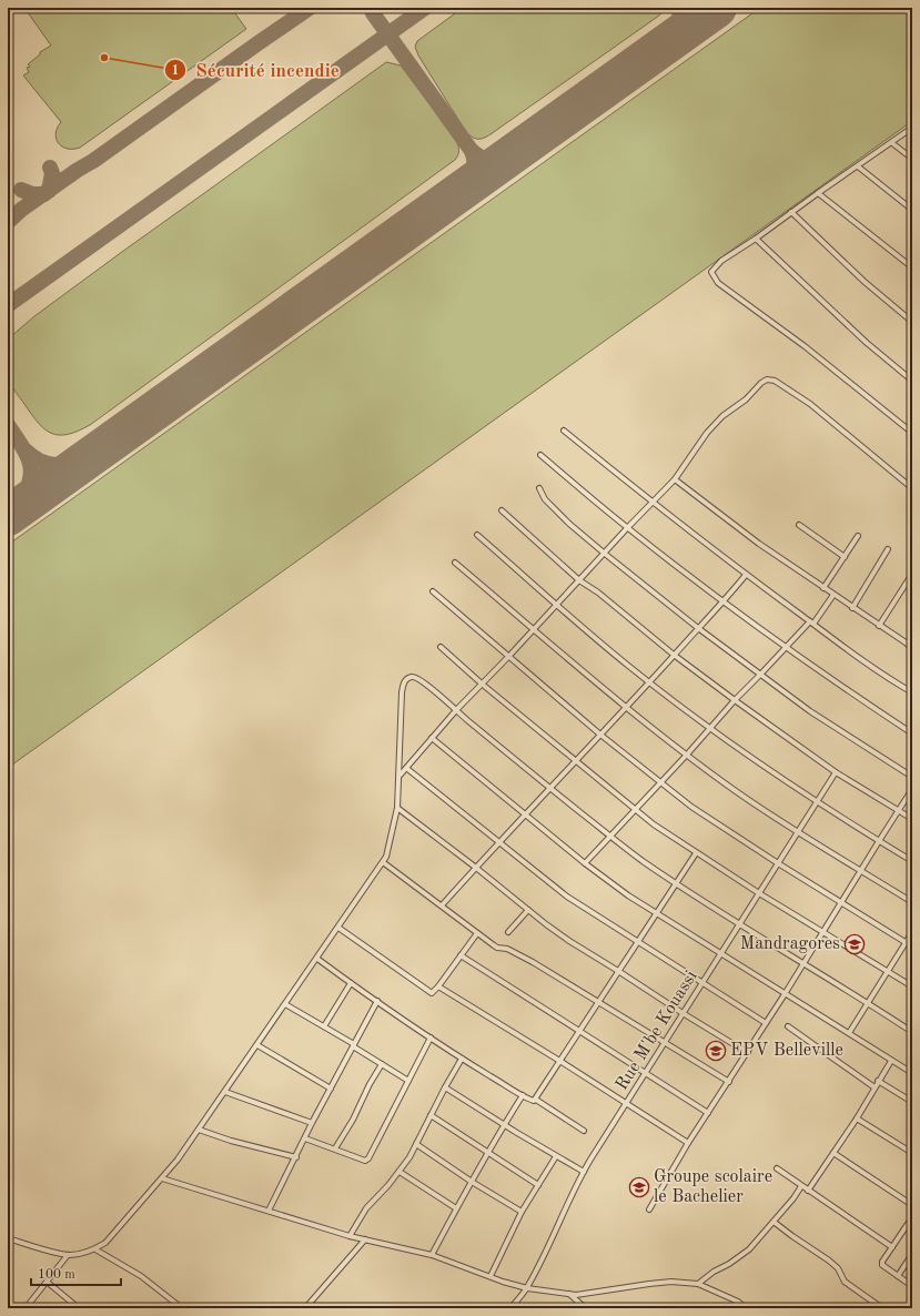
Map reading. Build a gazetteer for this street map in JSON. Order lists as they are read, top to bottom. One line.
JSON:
{"streets":{"street":["Rue M'be Kouassi"]},"places":{"other":["Sécurité incendie"],"school or university":["Mandragores","EPV Belleville","Groupe scolaire le Bachelier"]},"scale_bar":"100 m"}
